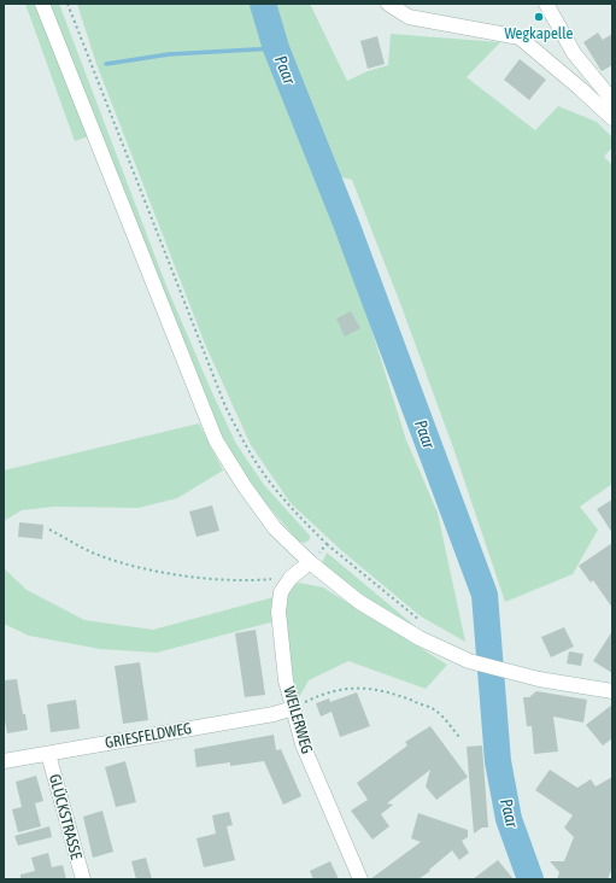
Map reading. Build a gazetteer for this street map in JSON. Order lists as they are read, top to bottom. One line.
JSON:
{"streets":{"street":["WEILERWEG","GRIESFELDWEG","GLÜCKSTRASSE"]},"crossings":[["WEILERWEG","GRIESFELDWEG"],["GRIESFELDWEG","GLÜCKSTRASSE"]],"water":["Paar"],"places":["Wegkapelle"]}
